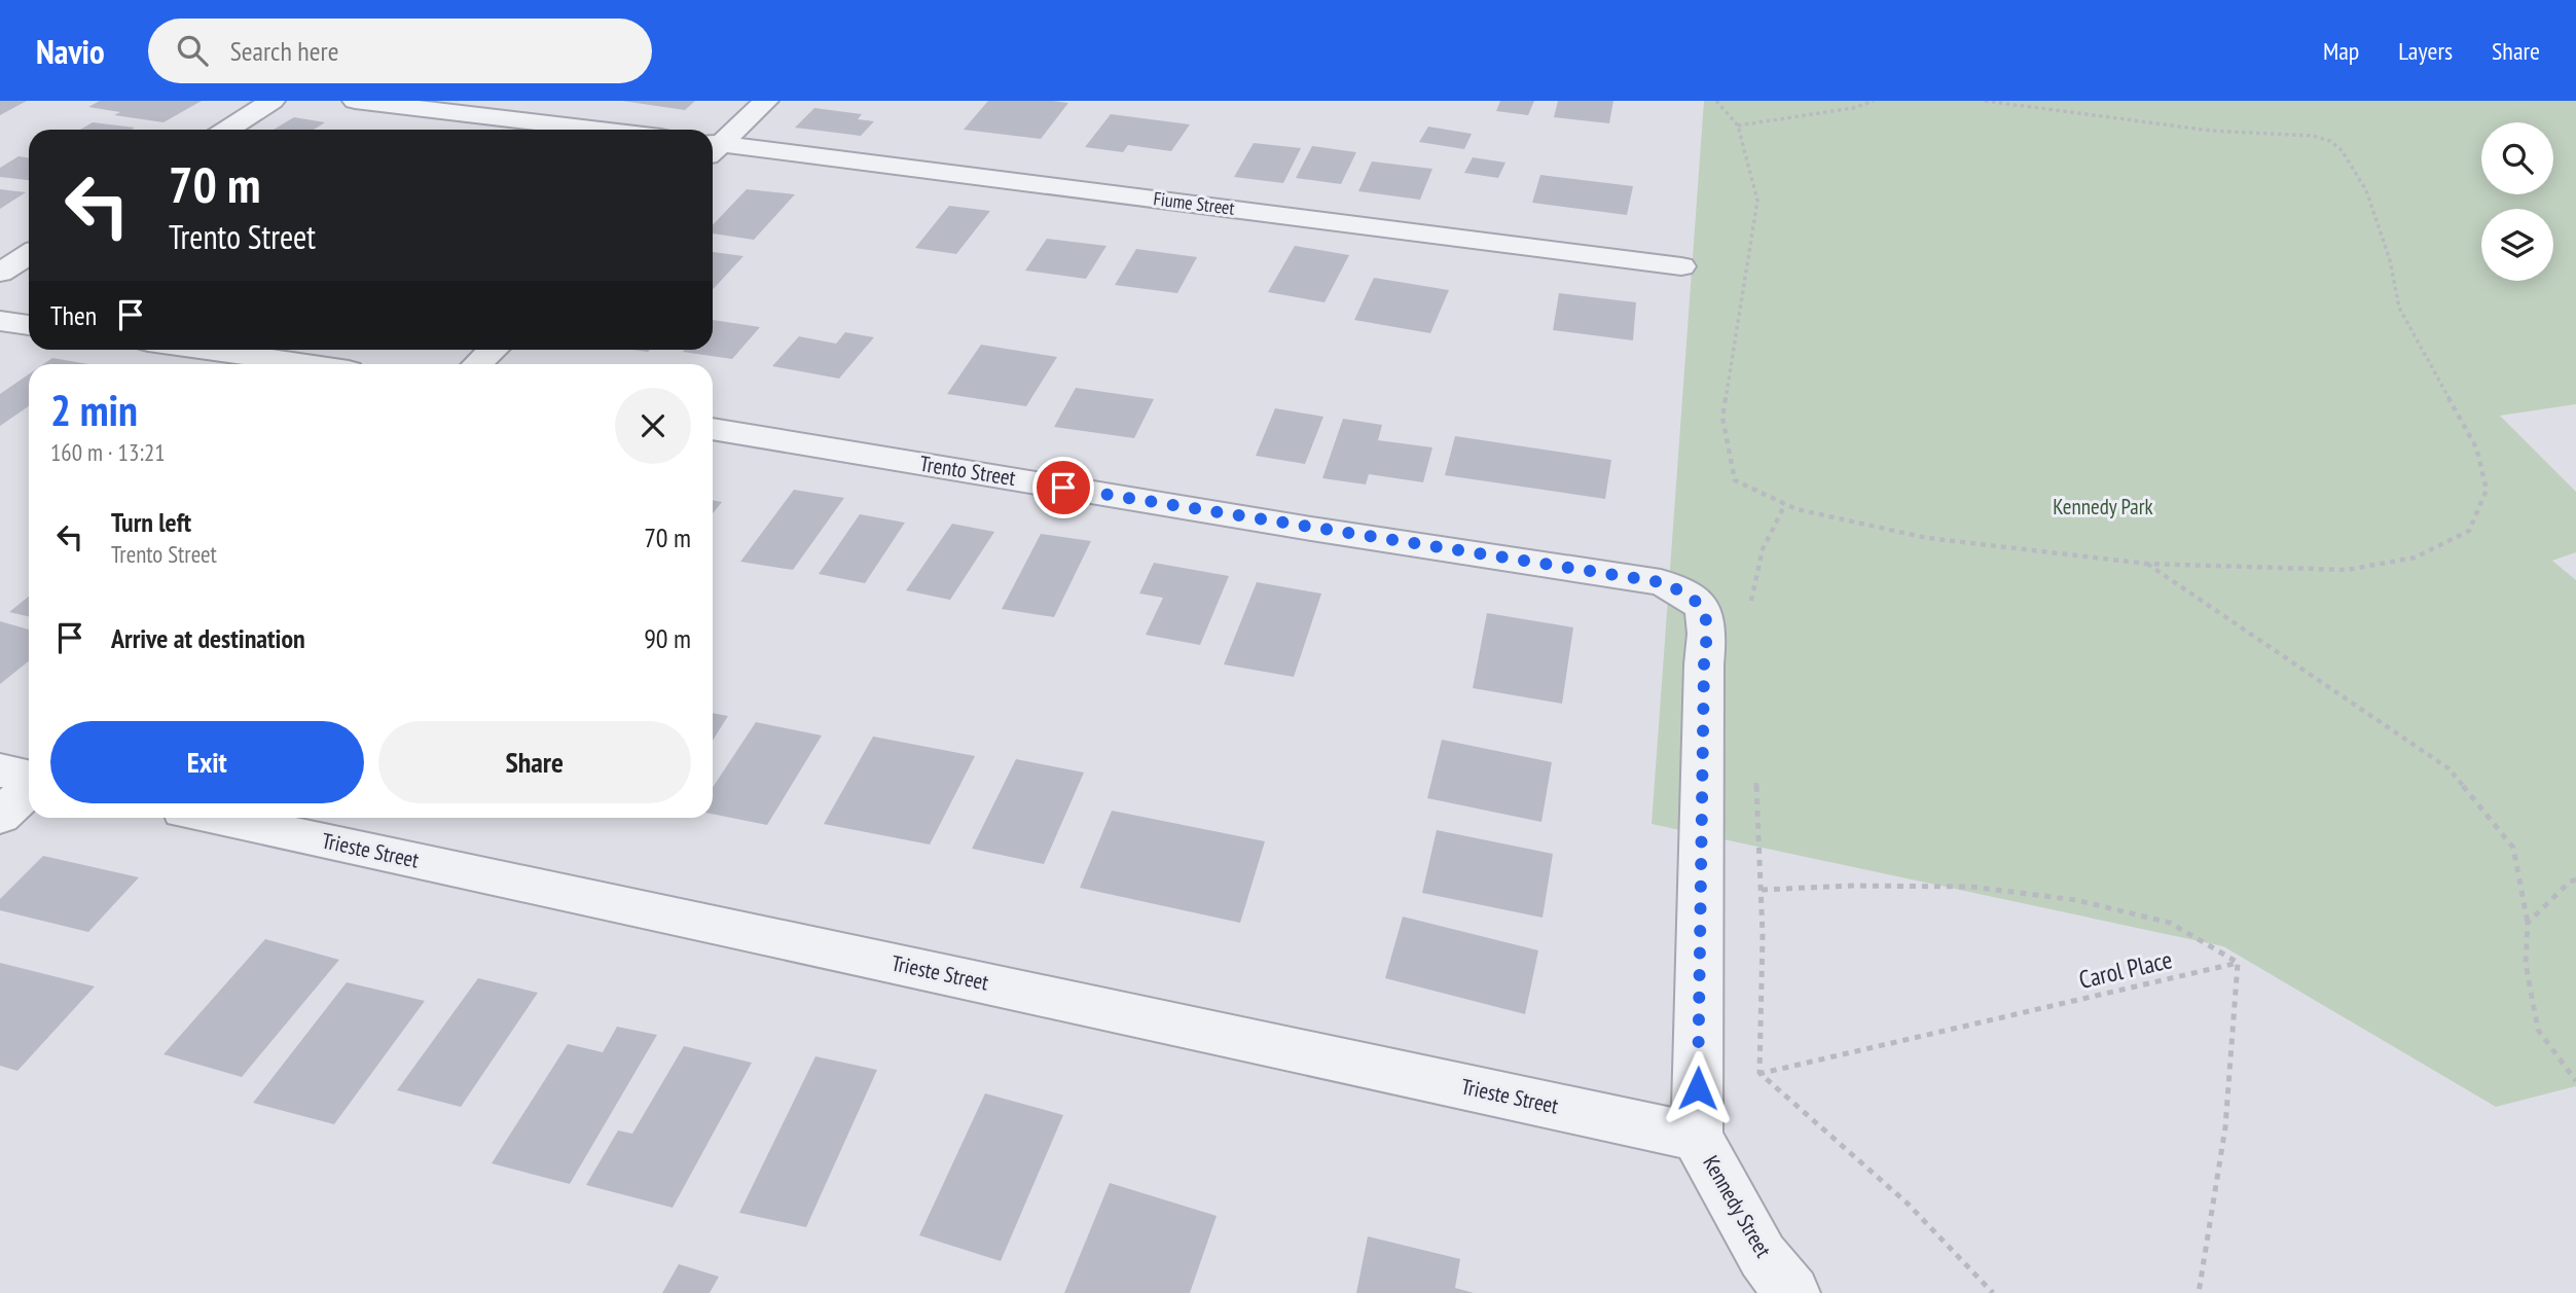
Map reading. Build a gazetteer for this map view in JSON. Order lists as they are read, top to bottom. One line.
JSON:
{"streets":{"street":["Fiume Street","Trento Street","Trieste Street","Kennedy Street"],"path":["Carol Place"]},"crossings":[["Trento Street","Kennedy Street"],["Trieste Street","Kennedy Street"],["Carol Place","Kennedy Street"]],"parks":["Kennedy Park"],"page":{"header":"Navio","search":"Search here","nav":["Map","Layers","Share"],"turn":["70 m","Trento Street"],"then":"Then","heading":["2 min","160 m · 13:21"],"list":[{"name":"Turn left","note":"Trento Street","value":"70 m"},{"name":"Arrive at destination","value":"90 m"}],"buttons":["Exit","Share"]}}
